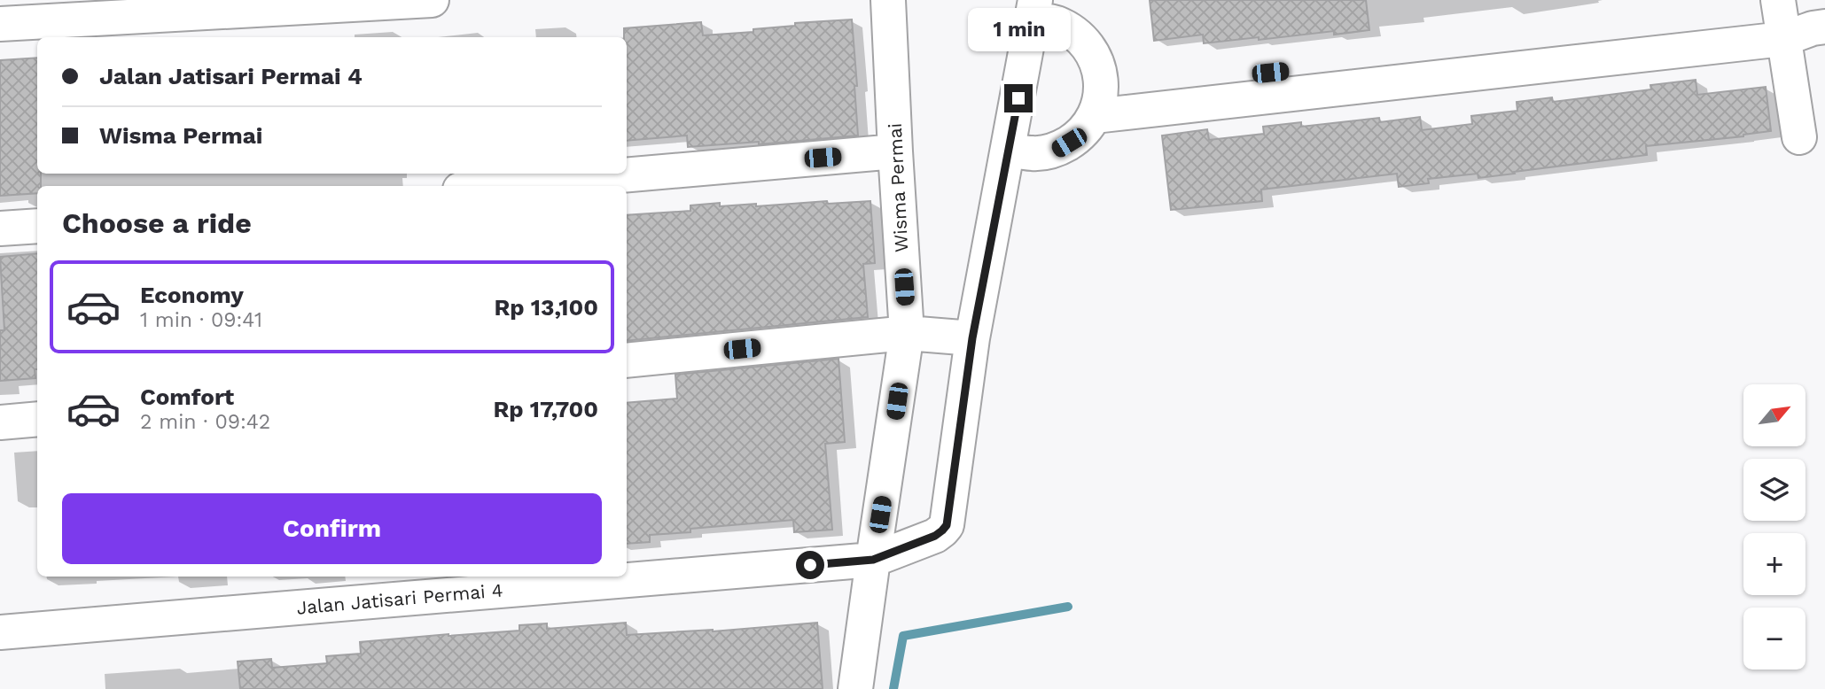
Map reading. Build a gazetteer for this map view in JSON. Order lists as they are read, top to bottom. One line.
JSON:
{"streets":{"street":["Wisma Permai","Jalan Jatisari Permai 4"]},"crossings":[["Wisma Permai","Jalan Jatisari Permai 4"]],"north":"top right","page":{"bubble":"1 min","banner":["Jalan Jatisari Permai 4","Wisma Permai"],"heading":"Choose a ride","list":[{"name":"Economy","note":"1 min · 09:41","value":"Rp 13,100"},{"name":"Comfort","note":"2 min · 09:42","value":"Rp 17,700"}],"map_buttons":["+","−"],"buttons":"Confirm"}}
